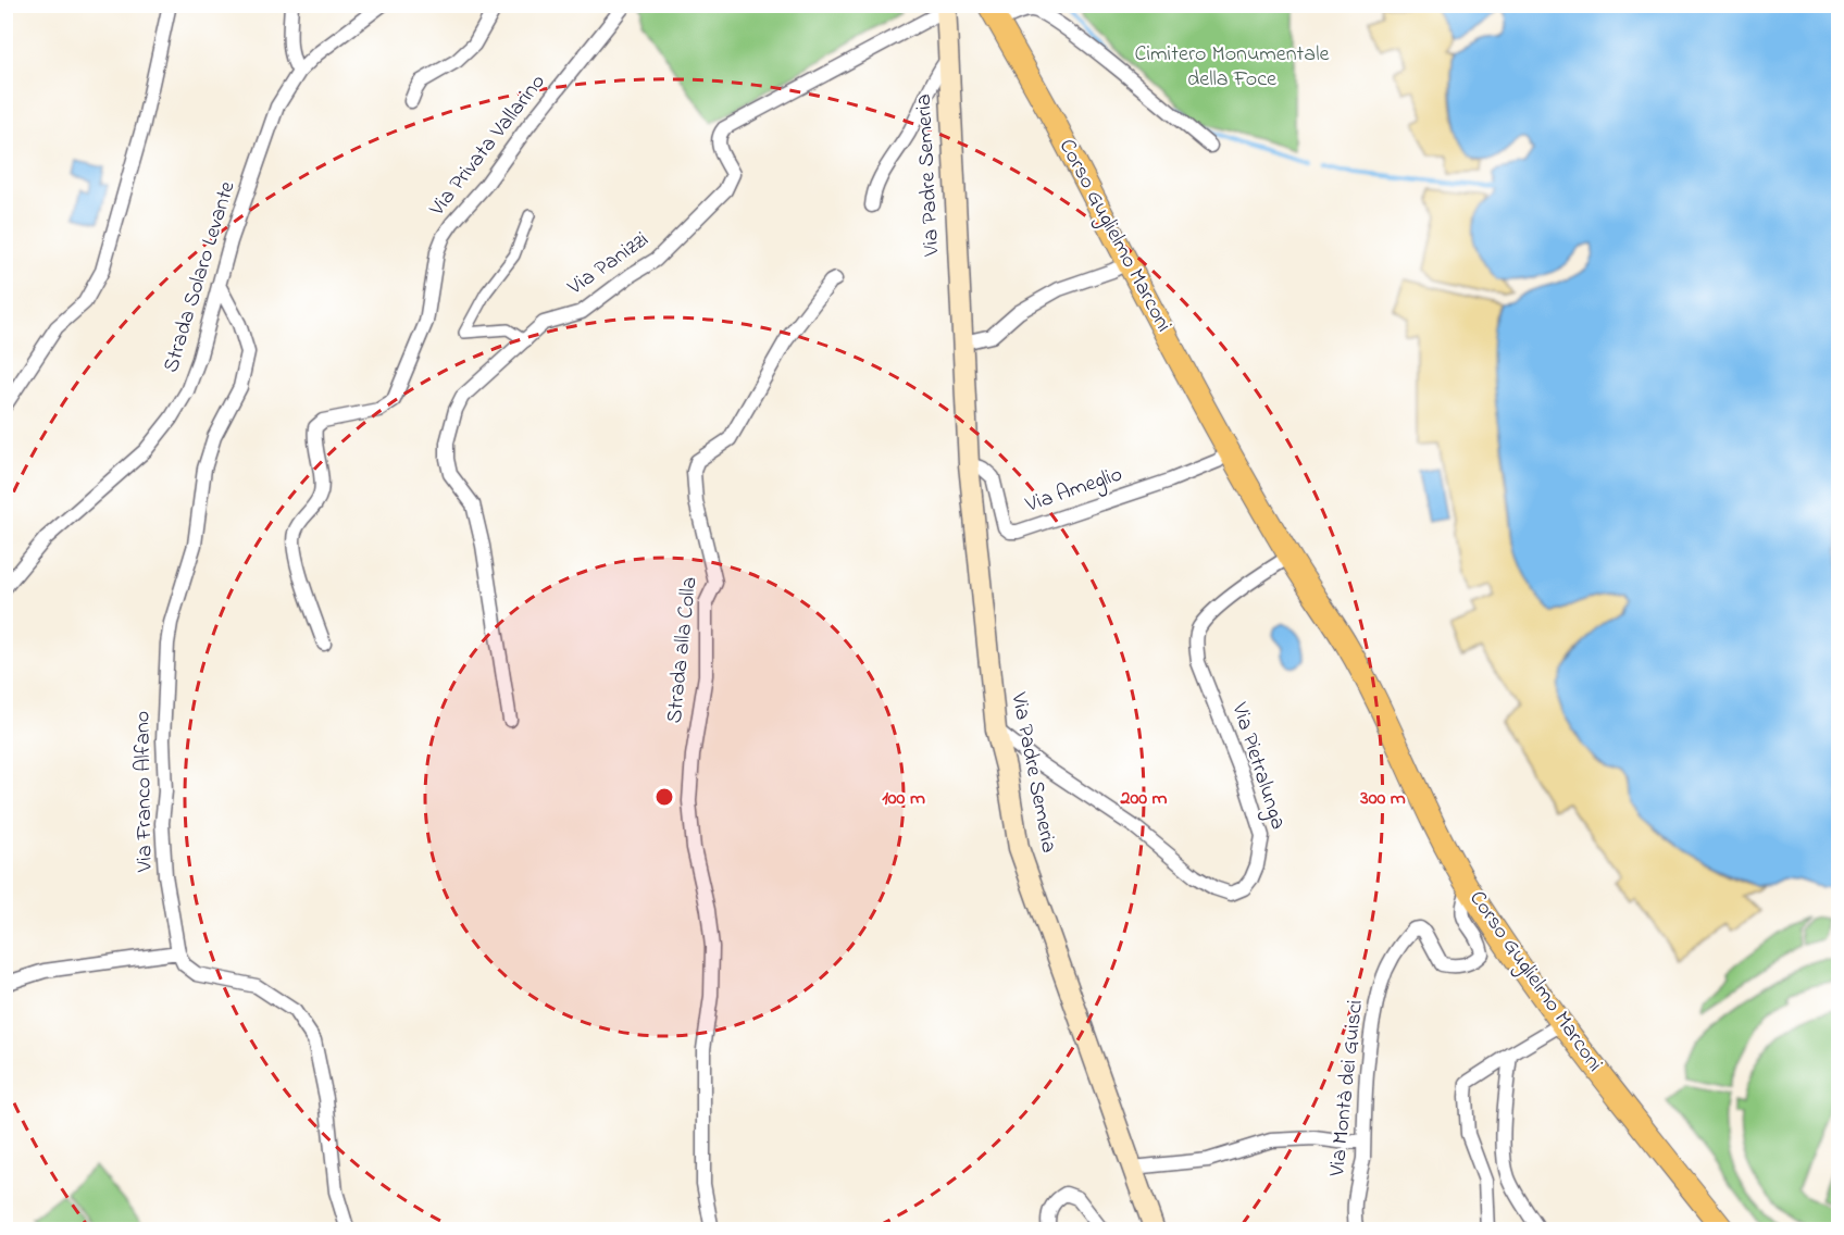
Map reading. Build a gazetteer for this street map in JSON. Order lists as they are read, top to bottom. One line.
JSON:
{"streets":{"main road":["Via Padre Semeria","Corso Guglielmo Marconi"],"street":["Via Privata Vallarino","Via Panizzi","Strada Solaro Levante","Via Ameglio","Strada alla Colla","Via Pietralunga","Via Franco Alfano","Via Montà dei Guisci"]},"crossings":[["Via Padre Semeria","Via Panizzi"],["Via Padre Semeria","Via Ameglio"],["Via Padre Semeria","Via Pietralunga"],["Corso Guglielmo Marconi","Via Ameglio"],["Corso Guglielmo Marconi","Via Pietralunga"],["Corso Guglielmo Marconi","Via Montà dei Guisci"],["Strada Solaro Levante","Via Franco Alfano"]],"parks":["Cimitero Monumentale della Foce"],"rings":["100 m","200 m","300 m"]}
